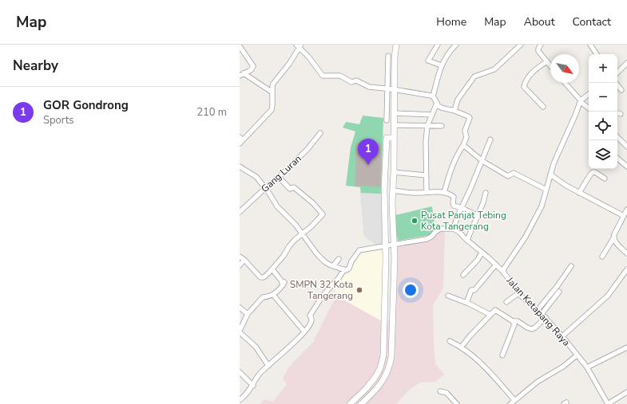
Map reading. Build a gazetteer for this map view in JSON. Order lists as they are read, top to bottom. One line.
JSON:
{"streets":{"street":["Gang Luran","Jalan Ketapang Raya"]},"places":["Pusat Panjat Tebing Kota Tangerang","SMPN 32 Kota Tangerang"],"north":"bottom right","page":{"header":"Map","nav":["Home","Map","About","Contact"],"heading":"Nearby","map_buttons":["+","−"],"list":[{"mark":"1","name":"GOR Gondrong","note":"Sports","value":"210 m"}],"pins":"1"}}
